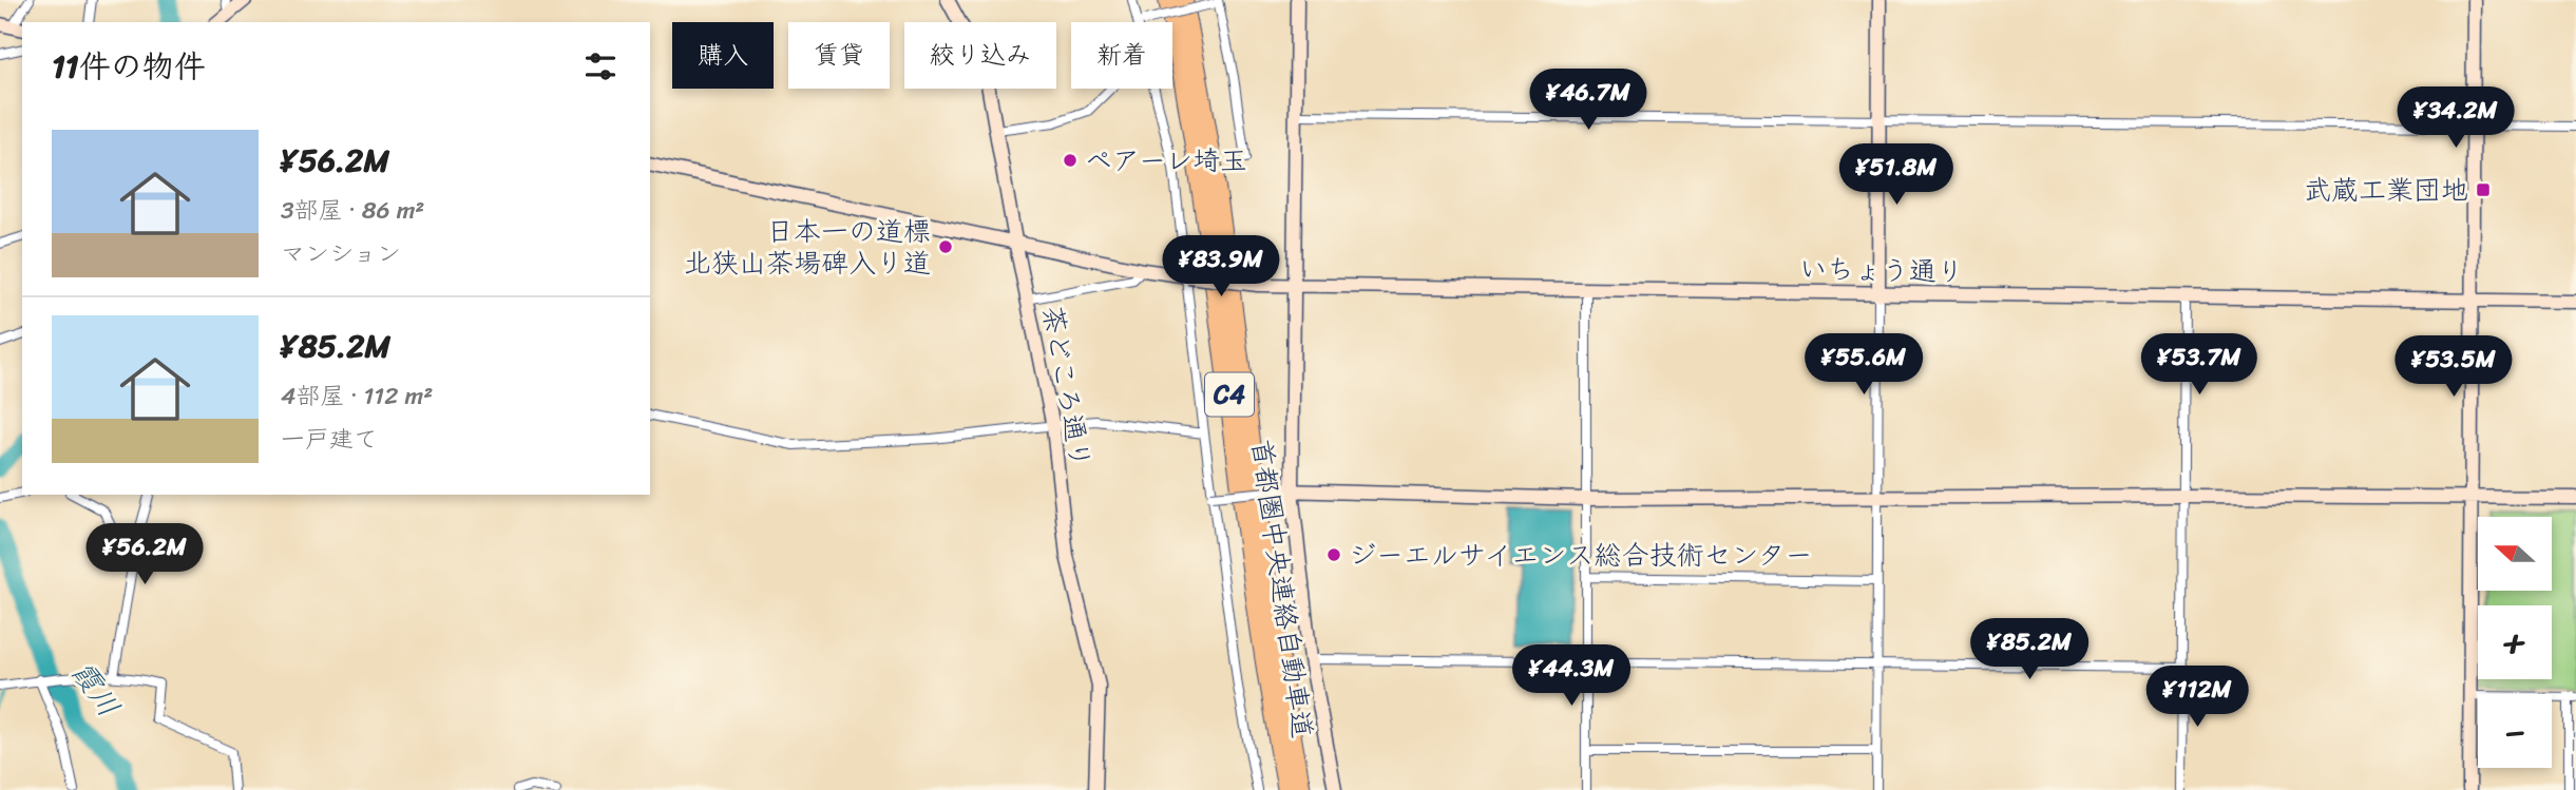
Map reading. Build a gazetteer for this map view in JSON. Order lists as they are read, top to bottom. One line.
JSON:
{"streets":{"highway":["C4","首都圏中央連絡自動車道"],"street":["いちょう通り","茶どころ通り"]},"crossings":[["いちょう通り","茶どころ通り"]],"water":["霞川"],"places":{"other":["ペアーレ埼玉","日本一の道標 北狭山茶場碑入り道","ジーエルサイエンス総合技術センター"],"transit":["武蔵工業団地"]},"north":"left","page":{"chip":["購入","賃貸","絞り込み","新着"],"heading":"11件の物件","price":["¥46.7M","¥34.2M","¥51.8M","¥83.9M","¥55.6M","¥53.7M","¥53.5M","¥56.2M","¥85.2M","¥44.3M","¥112M"],"list":[{"name":"¥56.2M","note":"3部屋 · 86 m² · マンション"},{"name":"¥85.2M","note":"4部屋 · 112 m² · 一戸建て"}],"map_buttons":["+","−"]}}
